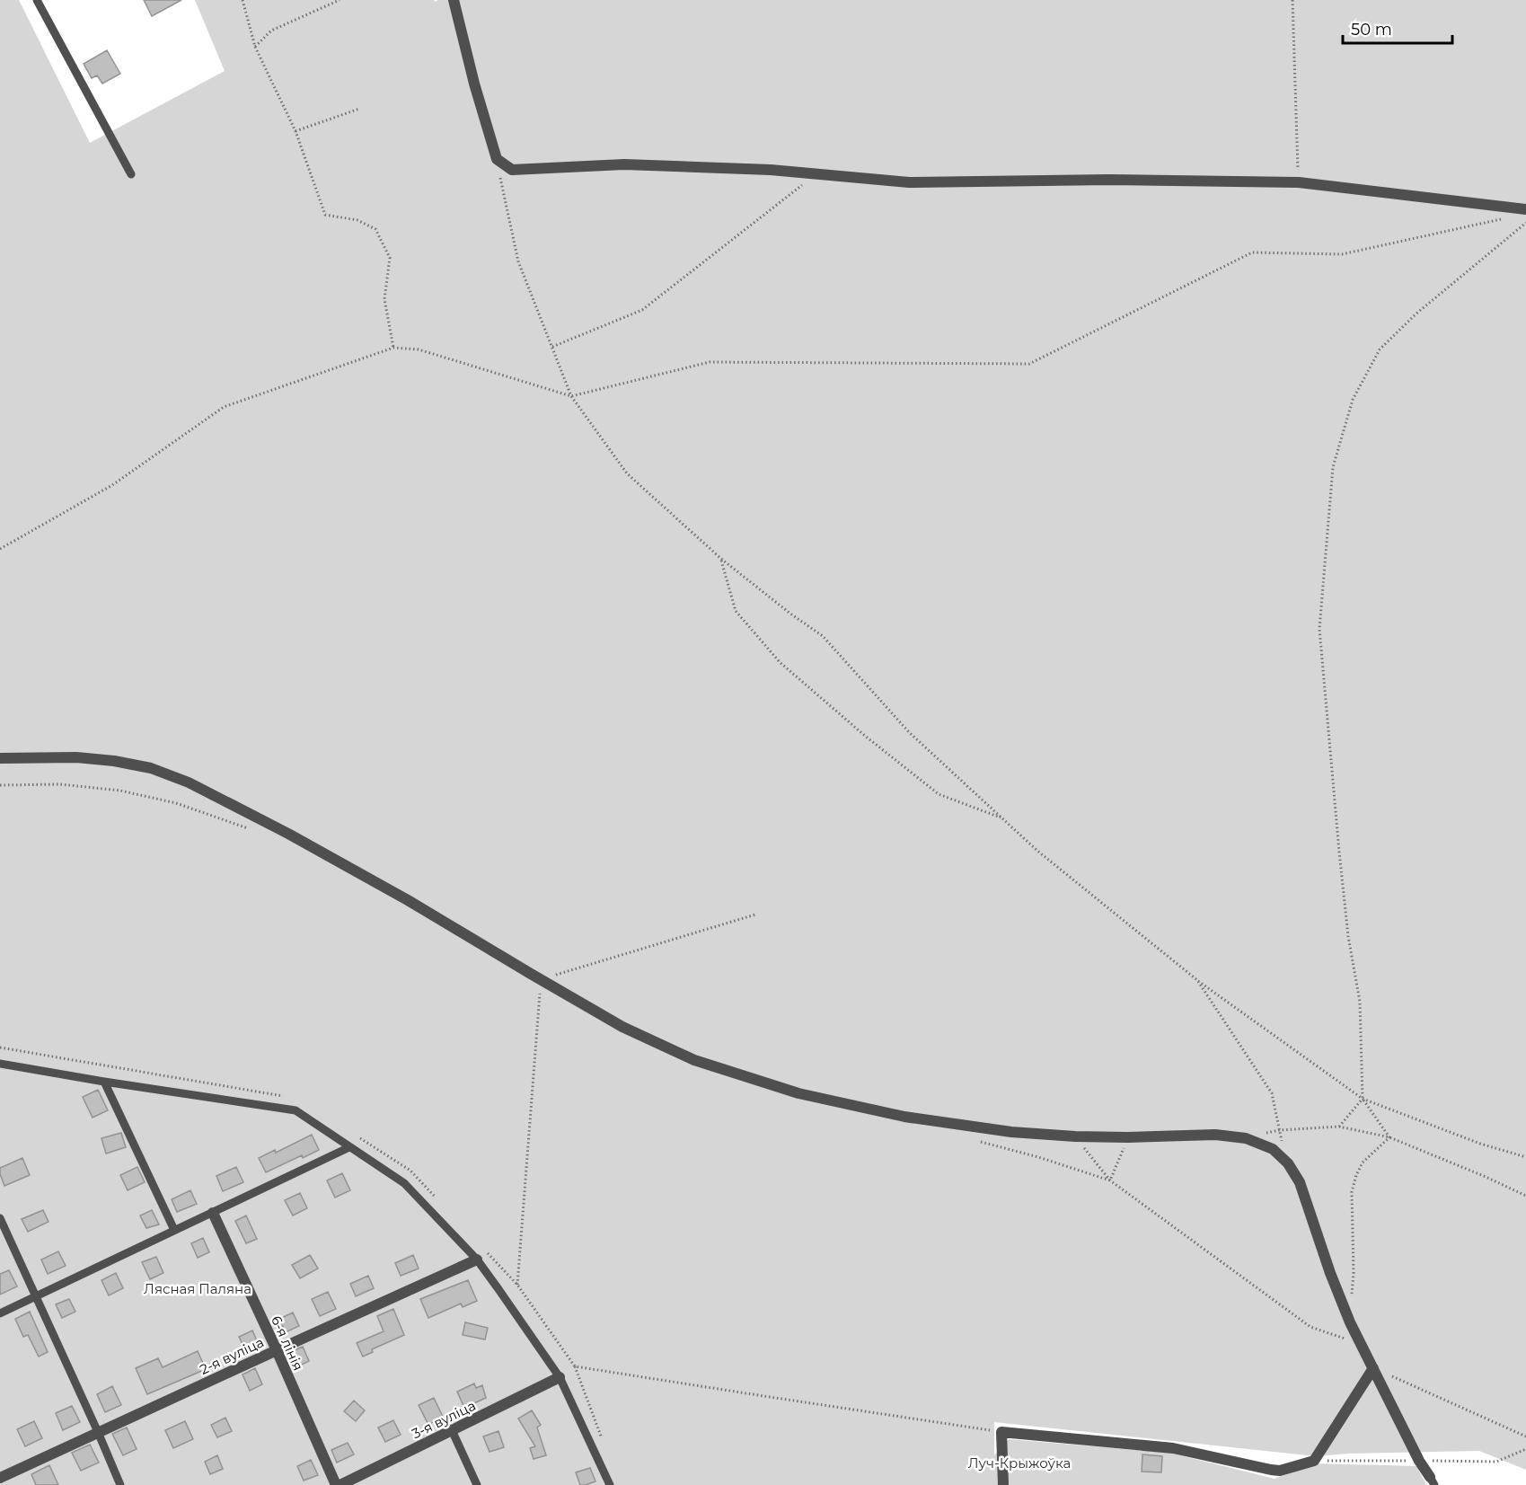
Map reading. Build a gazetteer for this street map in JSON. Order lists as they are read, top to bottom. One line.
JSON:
{"streets":{"street":["6-я лінія","2-я вуліца","3-я вуліца"]},"crossings":[["6-я лінія","2-я вуліца"],["6-я лінія","3-я вуліца"]],"parks":["Лясная Паляна","Луч-Крыжоўка"],"scale_bar":"50 m"}
